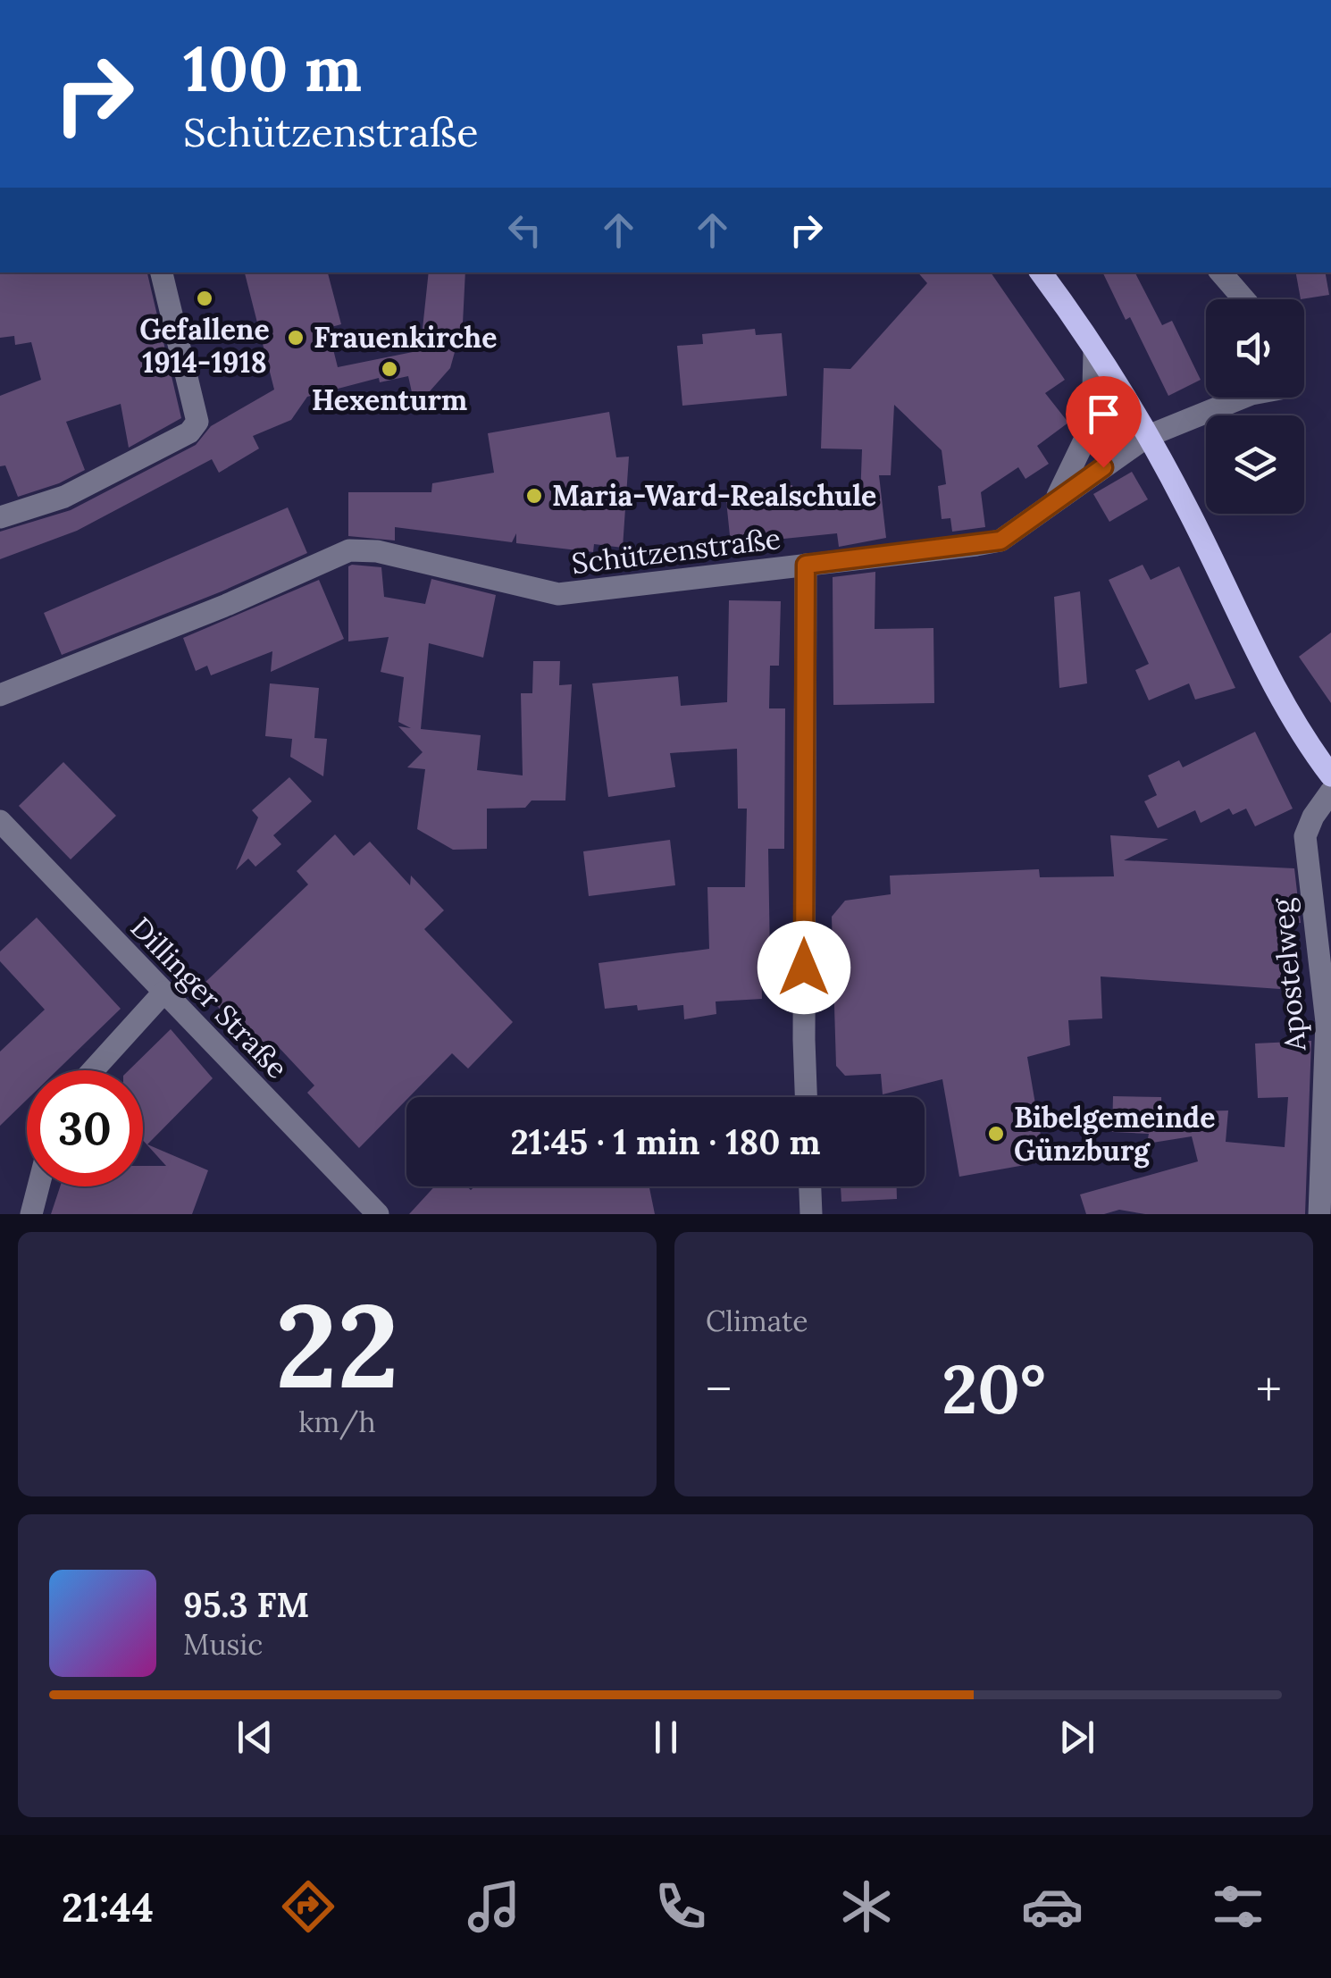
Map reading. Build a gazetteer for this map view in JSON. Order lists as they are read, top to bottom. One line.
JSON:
{"streets":{"street":["Schützenstraße","Apostelweg","Dillinger Straße"]},"places":["Gefallene 1914-1918","Frauenkirche","Hexenturm","Maria-Ward-Realschule","Bibelgemeinde Günzburg"],"page":{"turn":["100 m","Schützenstraße"],"limit":"30","trip":"21:45 · 1 min · 180 m","tile":[["22","km/h"],"Climate"],"heat":["−","20°","+"],"song":["95.3 FM","Music"],"tabs":"21:44"}}
